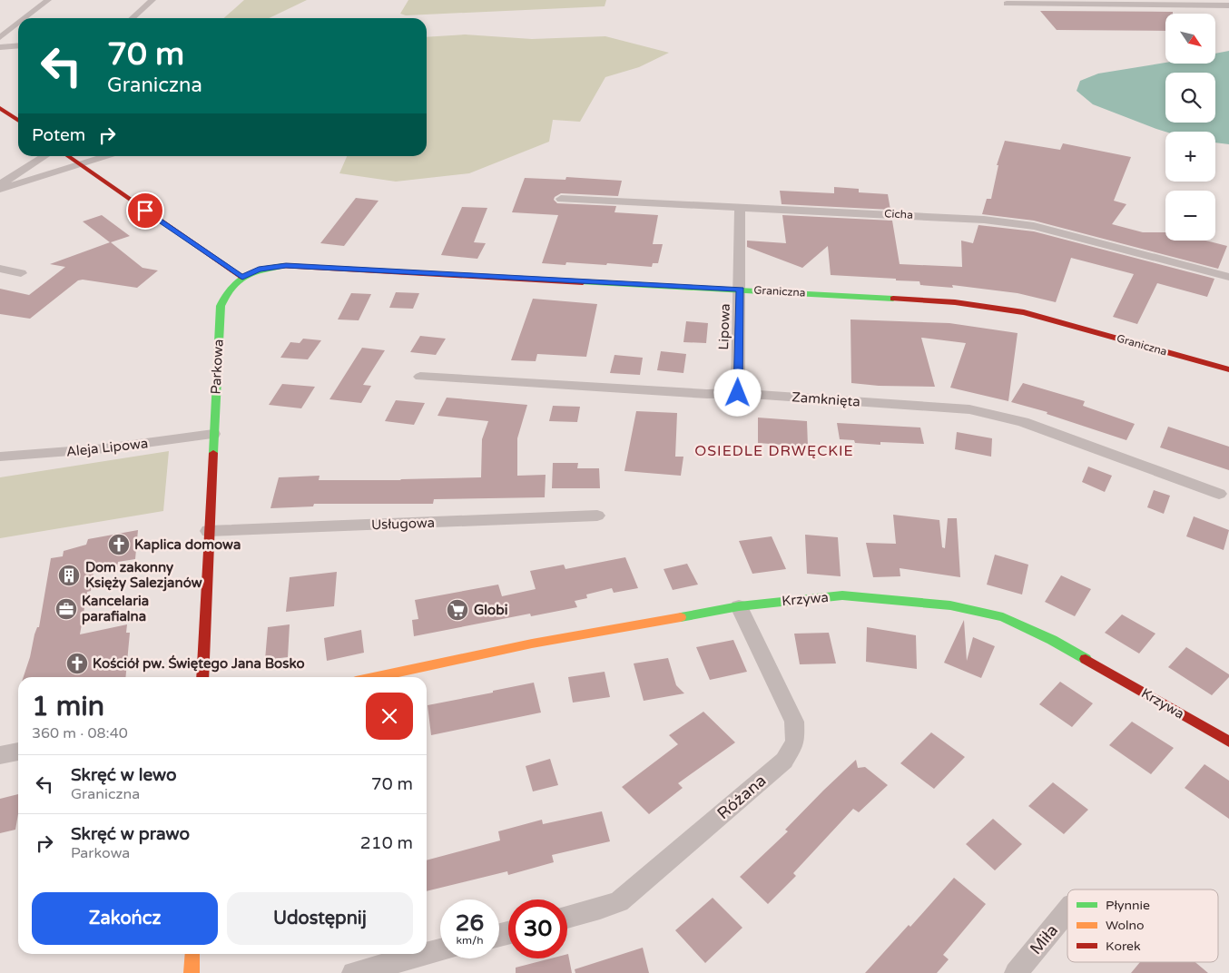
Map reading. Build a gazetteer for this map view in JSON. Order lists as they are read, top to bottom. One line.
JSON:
{"streets":{"street":["Cicha","Graniczna","Lipowa","Parkowa","Zamknięta","Aleja Lipowa","Usługowa","Krzywa","Różana","Miła"]},"crossings":[["Cicha","Lipowa"],["Graniczna","Lipowa"],["Graniczna","Parkowa"],["Lipowa","Zamknięta"],["Parkowa","Aleja Lipowa"],["Parkowa","Usługowa"],["Krzywa","Różana"]],"districts":["OSIEDLE DRWĘCKIE"],"places":{"church":["Kaplica domowa","Kościół pw. Świętego Jana Bosko"],"building":["Dom zakonny Księży Salezjanów"],"office":["Kancelaria parafialna"],"supermarket":["Globi"]},"legend":["Płynnie","Wolno","Korek"],"north":"bottom right","page":{"map_buttons":["+","−"],"turn":["70 m","Graniczna"],"then":"Potem","heading":["1 min","360 m · 08:40"],"list":[{"name":"Skręć w lewo","note":"Graniczna","value":"70 m"},{"name":"Skręć w prawo","note":"Parkowa","value":"210 m"}],"buttons":["Zakończ","Udostępnij"],"speed":"26 km/h","limit":"30"}}
